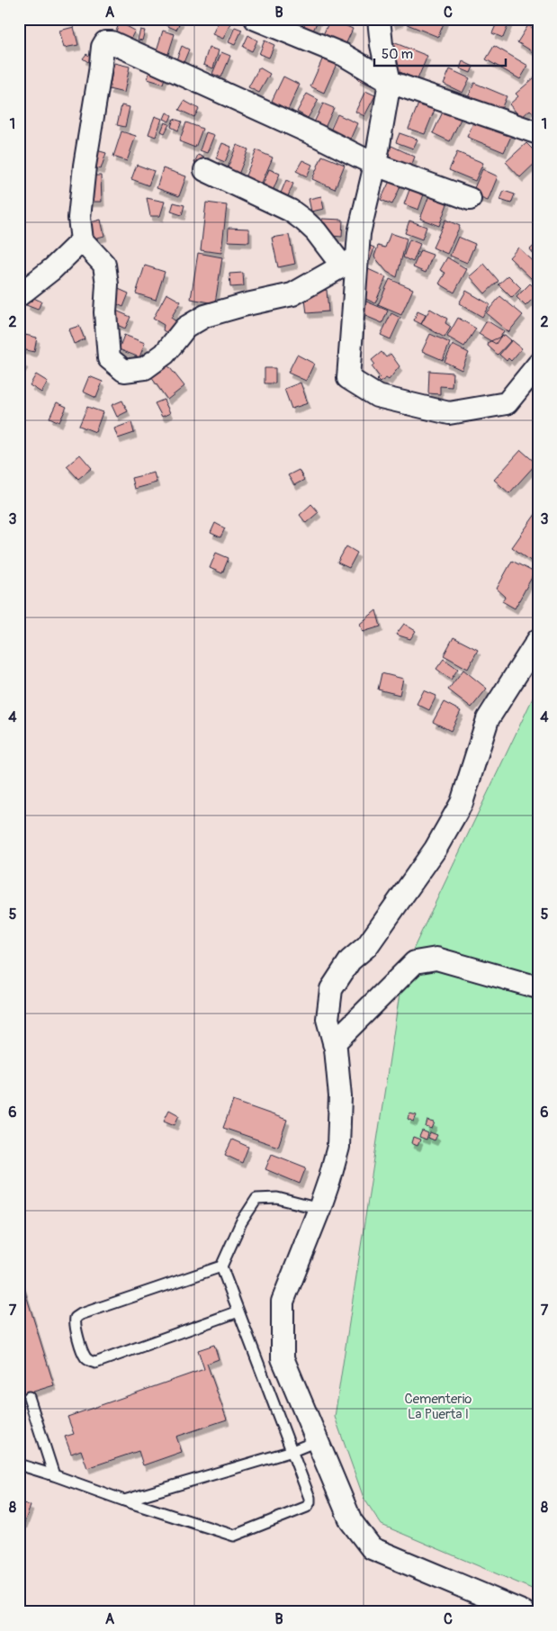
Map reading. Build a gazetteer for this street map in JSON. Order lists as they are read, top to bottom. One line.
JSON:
{"parks":["Cementerio La Puerta I"],"scale_bar":"50 m","grid":{"columns":["A","B","C"],"rows":["1","2","3","4","5","6","7","8"]}}
